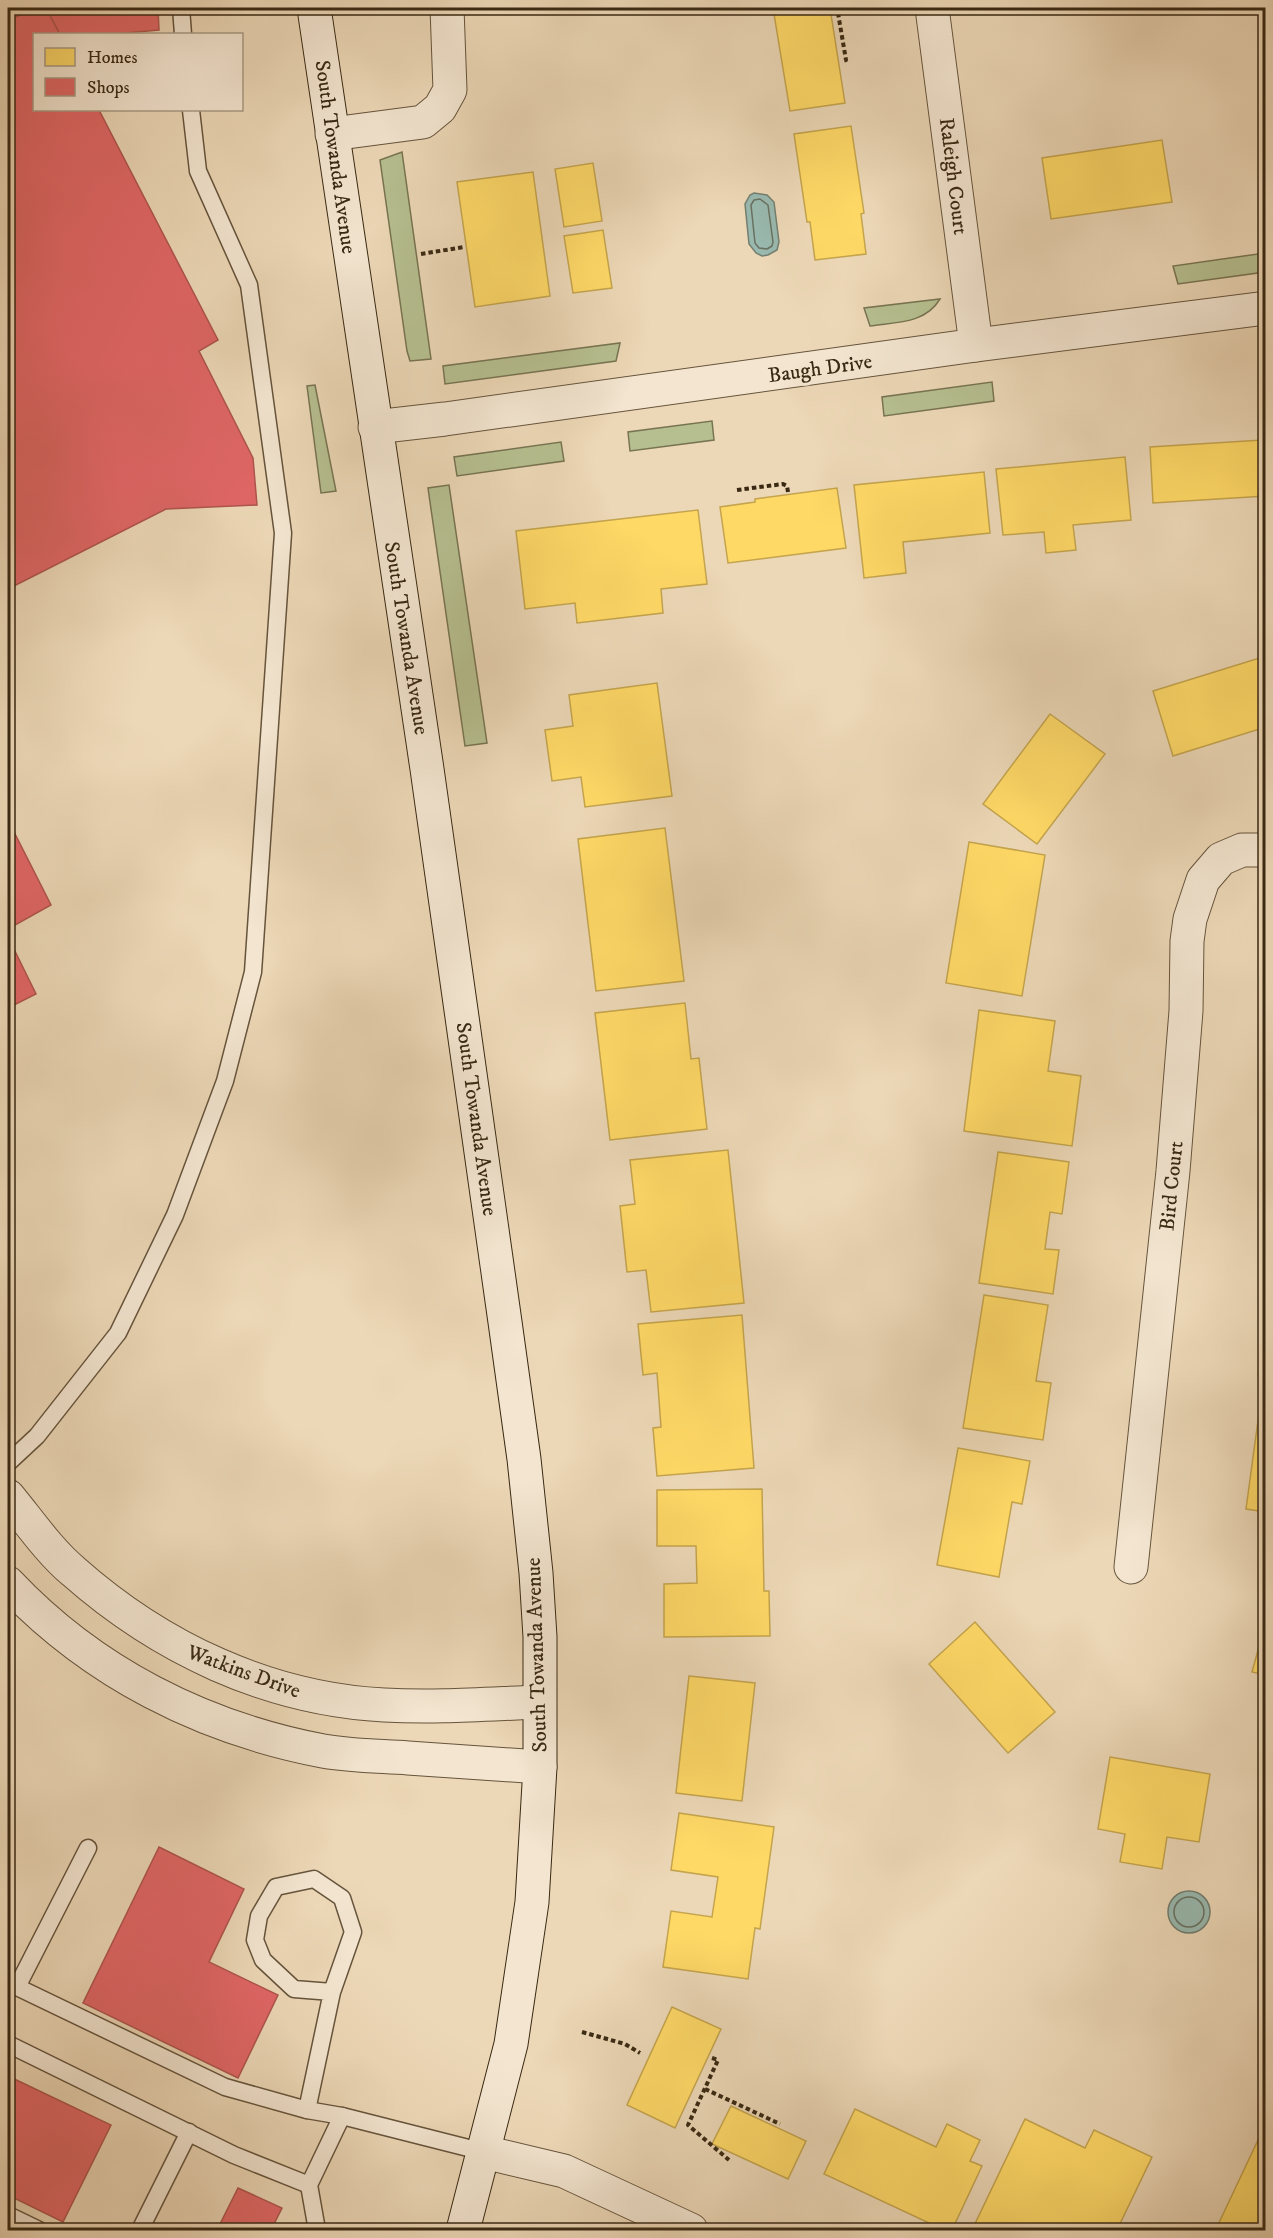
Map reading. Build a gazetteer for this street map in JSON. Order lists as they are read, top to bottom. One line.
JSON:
{"streets":{"street":["South Towanda Avenue","Raleigh Court","Baugh Drive","Bird Court","Watkins Drive"]},"crossings":[["South Towanda Avenue","Baugh Drive"],["South Towanda Avenue","Watkins Drive"],["Raleigh Court","Baugh Drive"]],"legend":["Homes","Shops"]}
